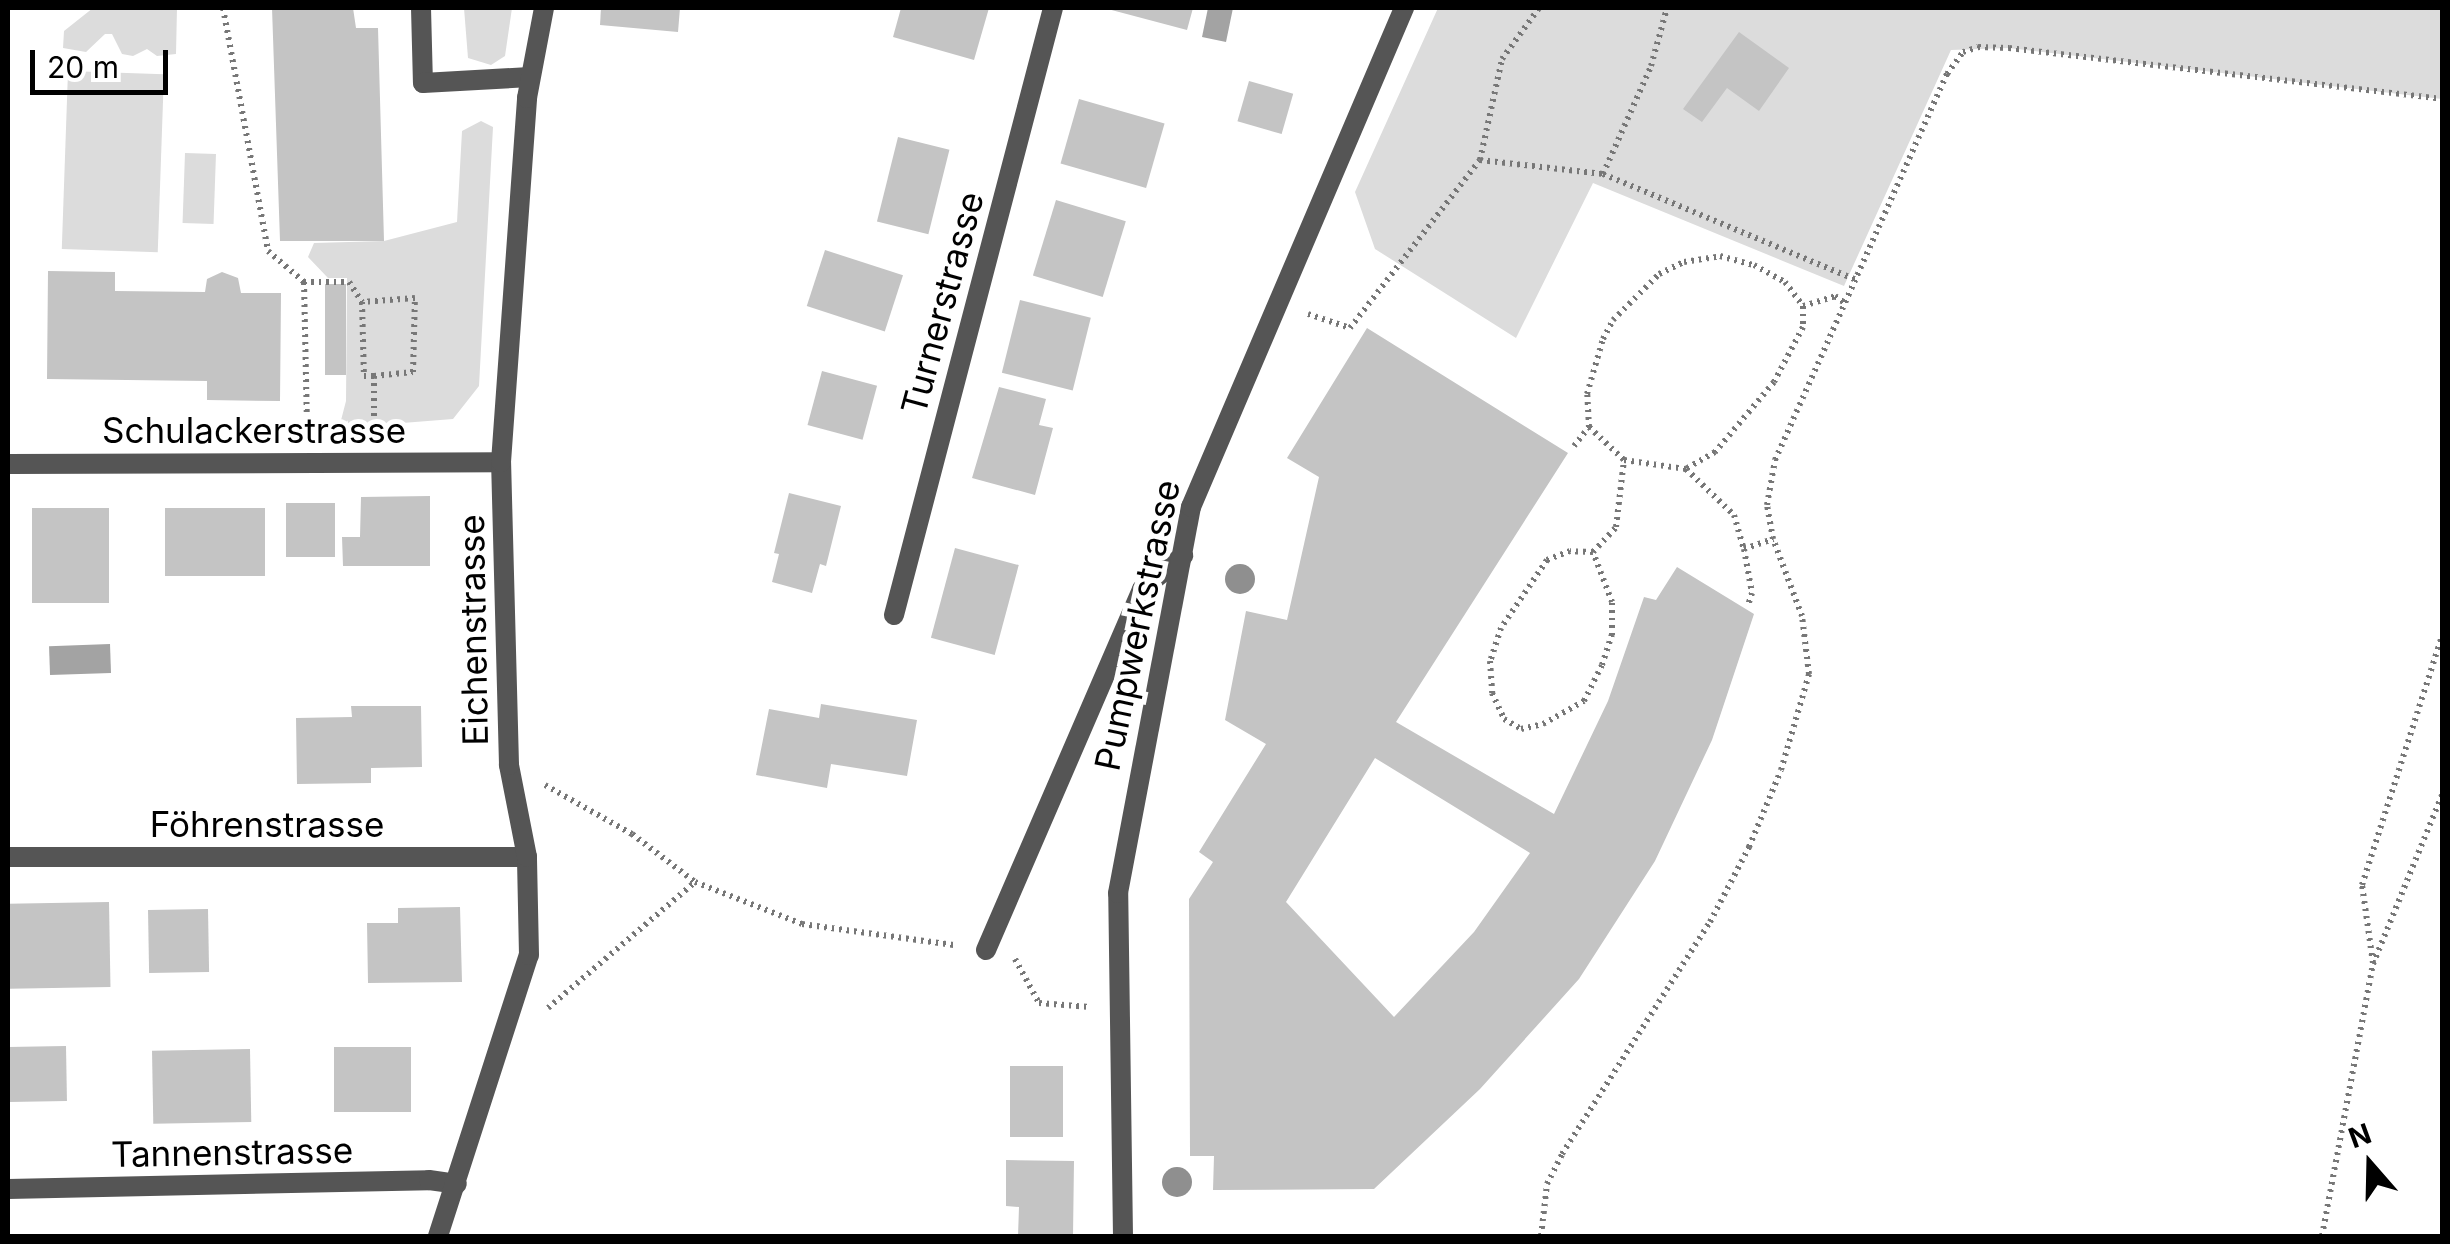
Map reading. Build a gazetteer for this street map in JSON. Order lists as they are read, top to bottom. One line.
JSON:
{"streets":{"street":["Turnerstrasse","Schulackerstrasse","Pumpwerkstrasse","Eichenstrasse","Föhrenstrasse","Tannenstrasse"]},"crossings":[["Schulackerstrasse","Eichenstrasse"],["Eichenstrasse","Föhrenstrasse"],["Eichenstrasse","Tannenstrasse"]],"scale_bar":"20 m","north":"top"}
